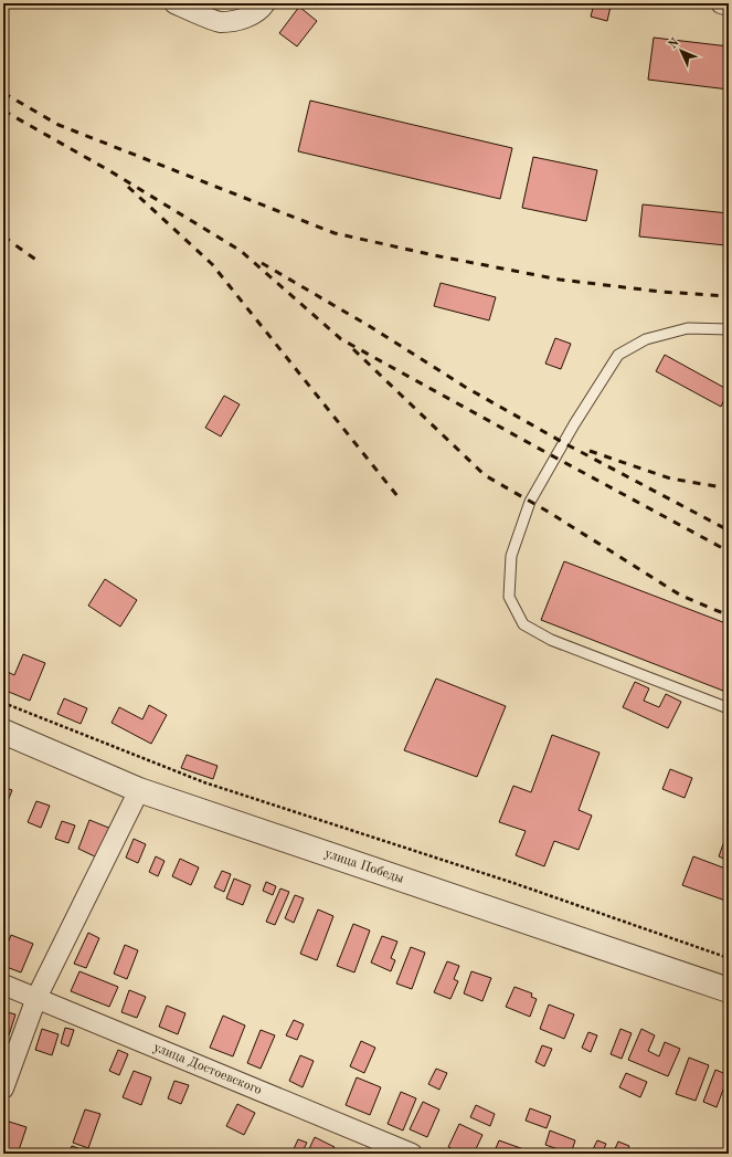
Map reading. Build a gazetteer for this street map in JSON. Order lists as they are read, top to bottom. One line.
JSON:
{"streets":{"street":["улица Победы","улица Достоевского"]},"north":"top left"}
